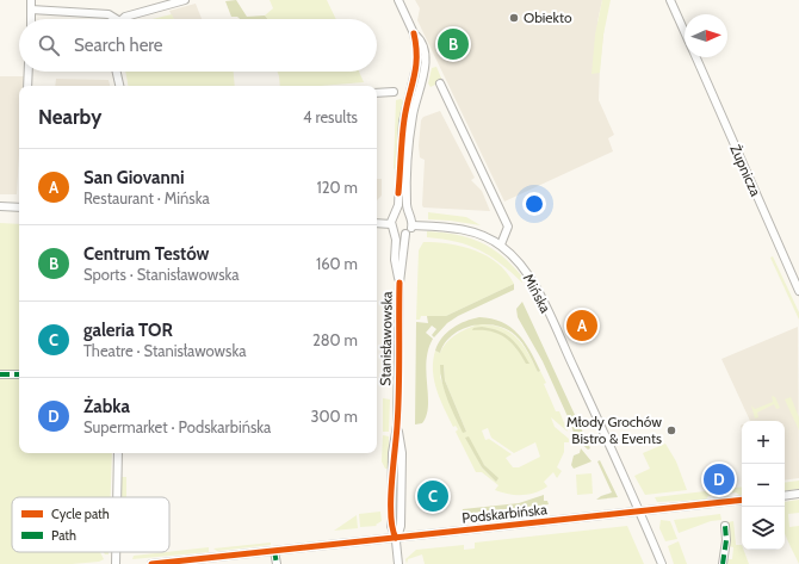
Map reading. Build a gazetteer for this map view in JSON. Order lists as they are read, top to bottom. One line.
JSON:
{"streets":{"street":["Żupnicza","Mińska","Stanisławowska","Podskarbińska"]},"crossings":[["Mińska","Podskarbińska"],["Stanisławowska","Podskarbińska"]],"places":["Obiekto","Młody Grochów Bistro & Events"],"legend":["Cycle path","Path"],"north":"right","page":{"search":"Search here","pins":["B","A","D","C"],"heading":["Nearby","4 results"],"list":[{"mark":"A","name":"San Giovanni","note":"Restaurant · Mińska","value":"120 m"},{"mark":"B","name":"Centrum Testów","note":"Sports · Stanisławowska","value":"160 m"},{"mark":"C","name":"galeria TOR","note":"Theatre · Stanisławowska","value":"280 m"},{"mark":"D","name":"Żabka","note":"Supermarket · Podskarbińska","value":"300 m"}],"map_buttons":["+","−"]}}
